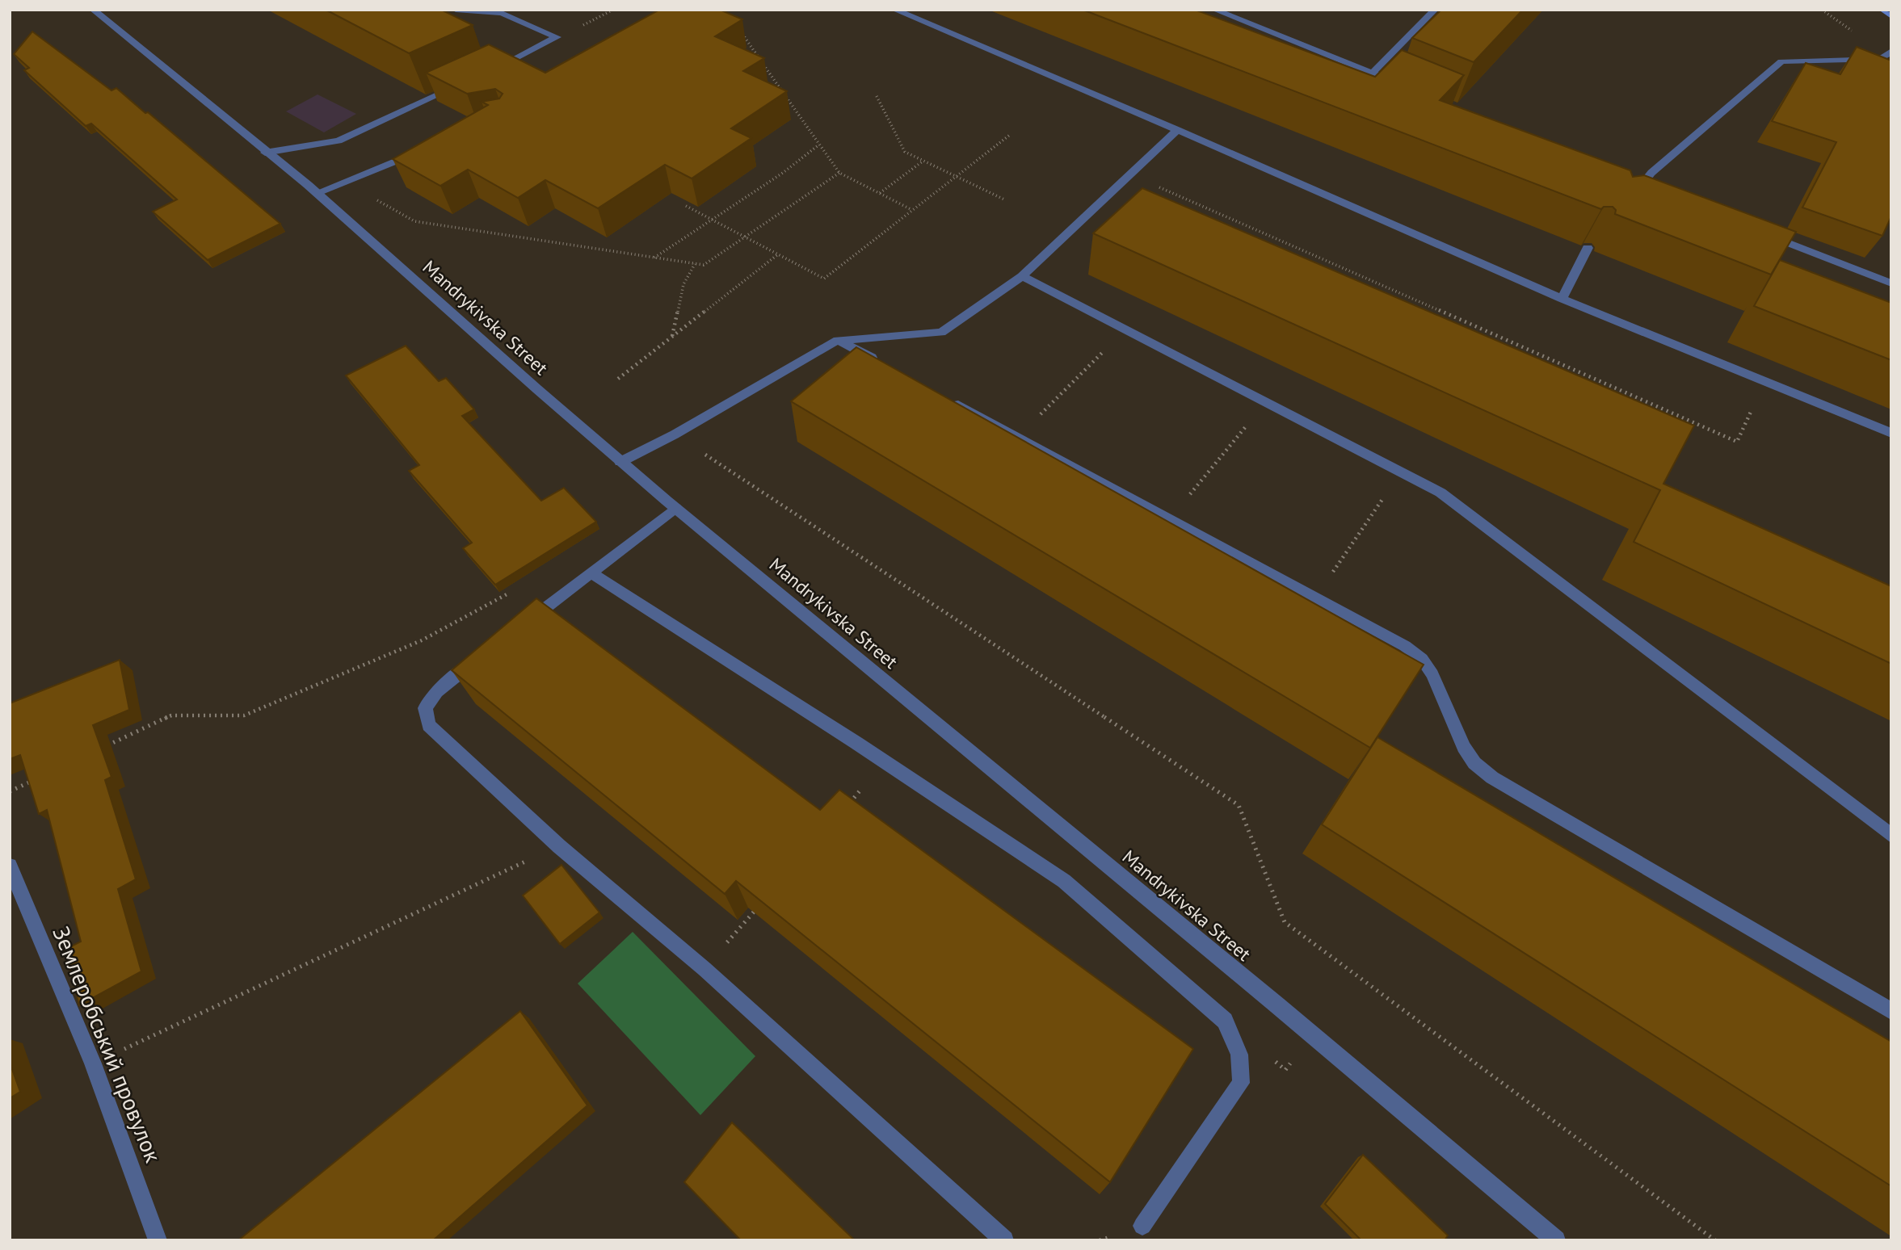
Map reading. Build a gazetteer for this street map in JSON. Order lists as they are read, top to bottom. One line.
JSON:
{"streets":{"street":["Mandrykivska Street","Землеробський провулок"]}}
